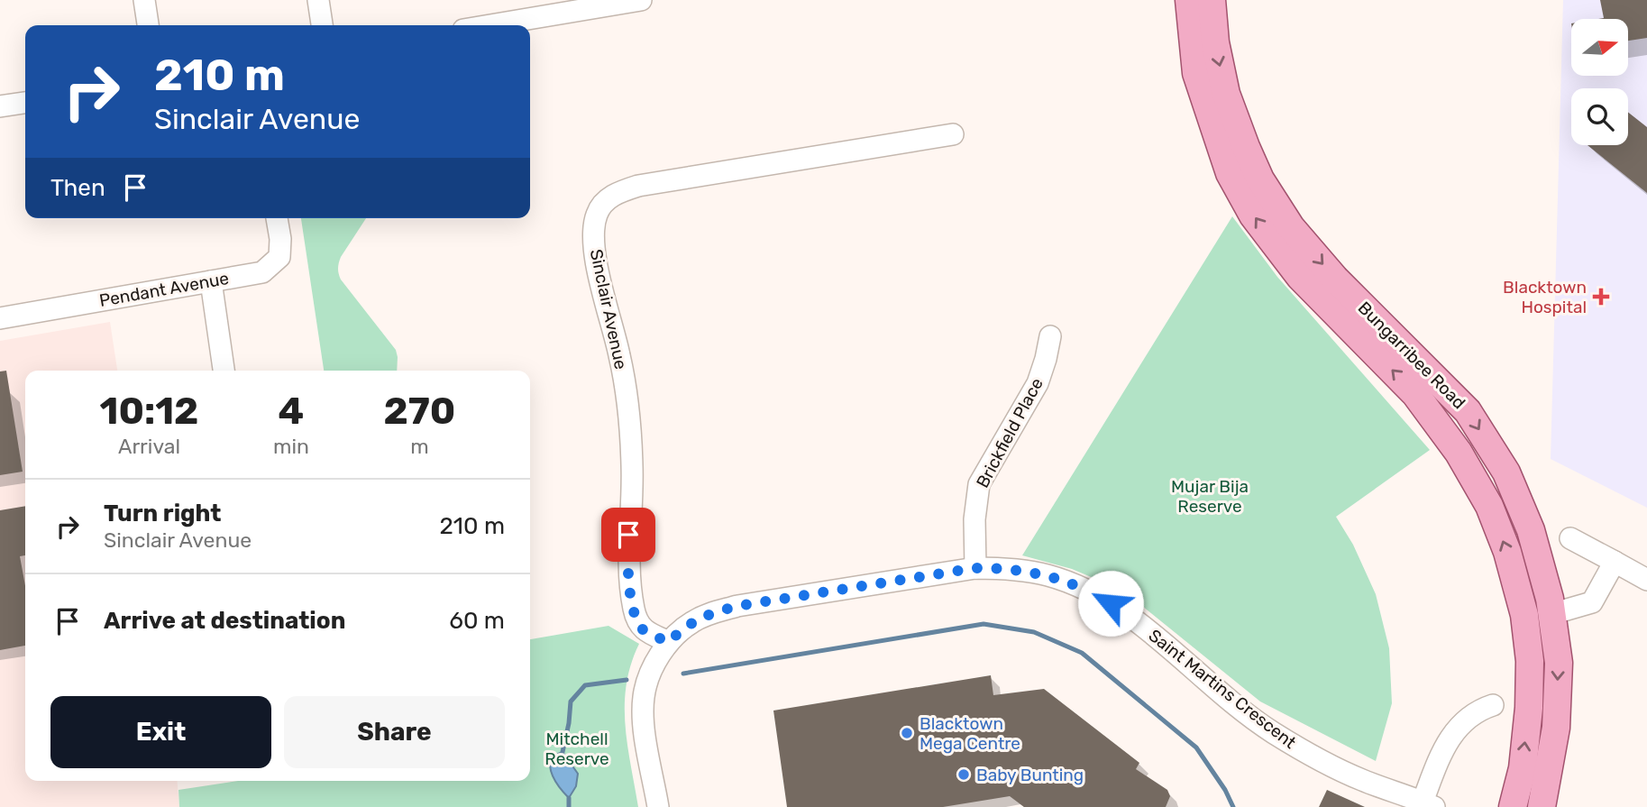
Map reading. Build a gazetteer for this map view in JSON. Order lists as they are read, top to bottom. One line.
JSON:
{"streets":{"main road":["Bungarribee Road"],"street":["Pendant Avenue","Sinclair Avenue","Brickfield Place","Saint Martins Crescent"]},"crossings":[["Sinclair Avenue","Saint Martins Crescent"],["Brickfield Place","Saint Martins Crescent"]],"parks":["Mujar Bija Reserve","Mitchell Reserve"],"places":{"health":["Blacktown Hospital"],"other":["Blacktown Mega Centre","Baby Bunting"]},"north":"right","page":{"turn":["210 m","Sinclair Avenue"],"then":"Then","eta":["10:12","Arrival","4","min","270","m"],"list":[{"name":"Turn right","note":"Sinclair Avenue","value":"210 m"},{"name":"Arrive at destination","value":"60 m"}],"buttons":["Exit","Share"]}}
